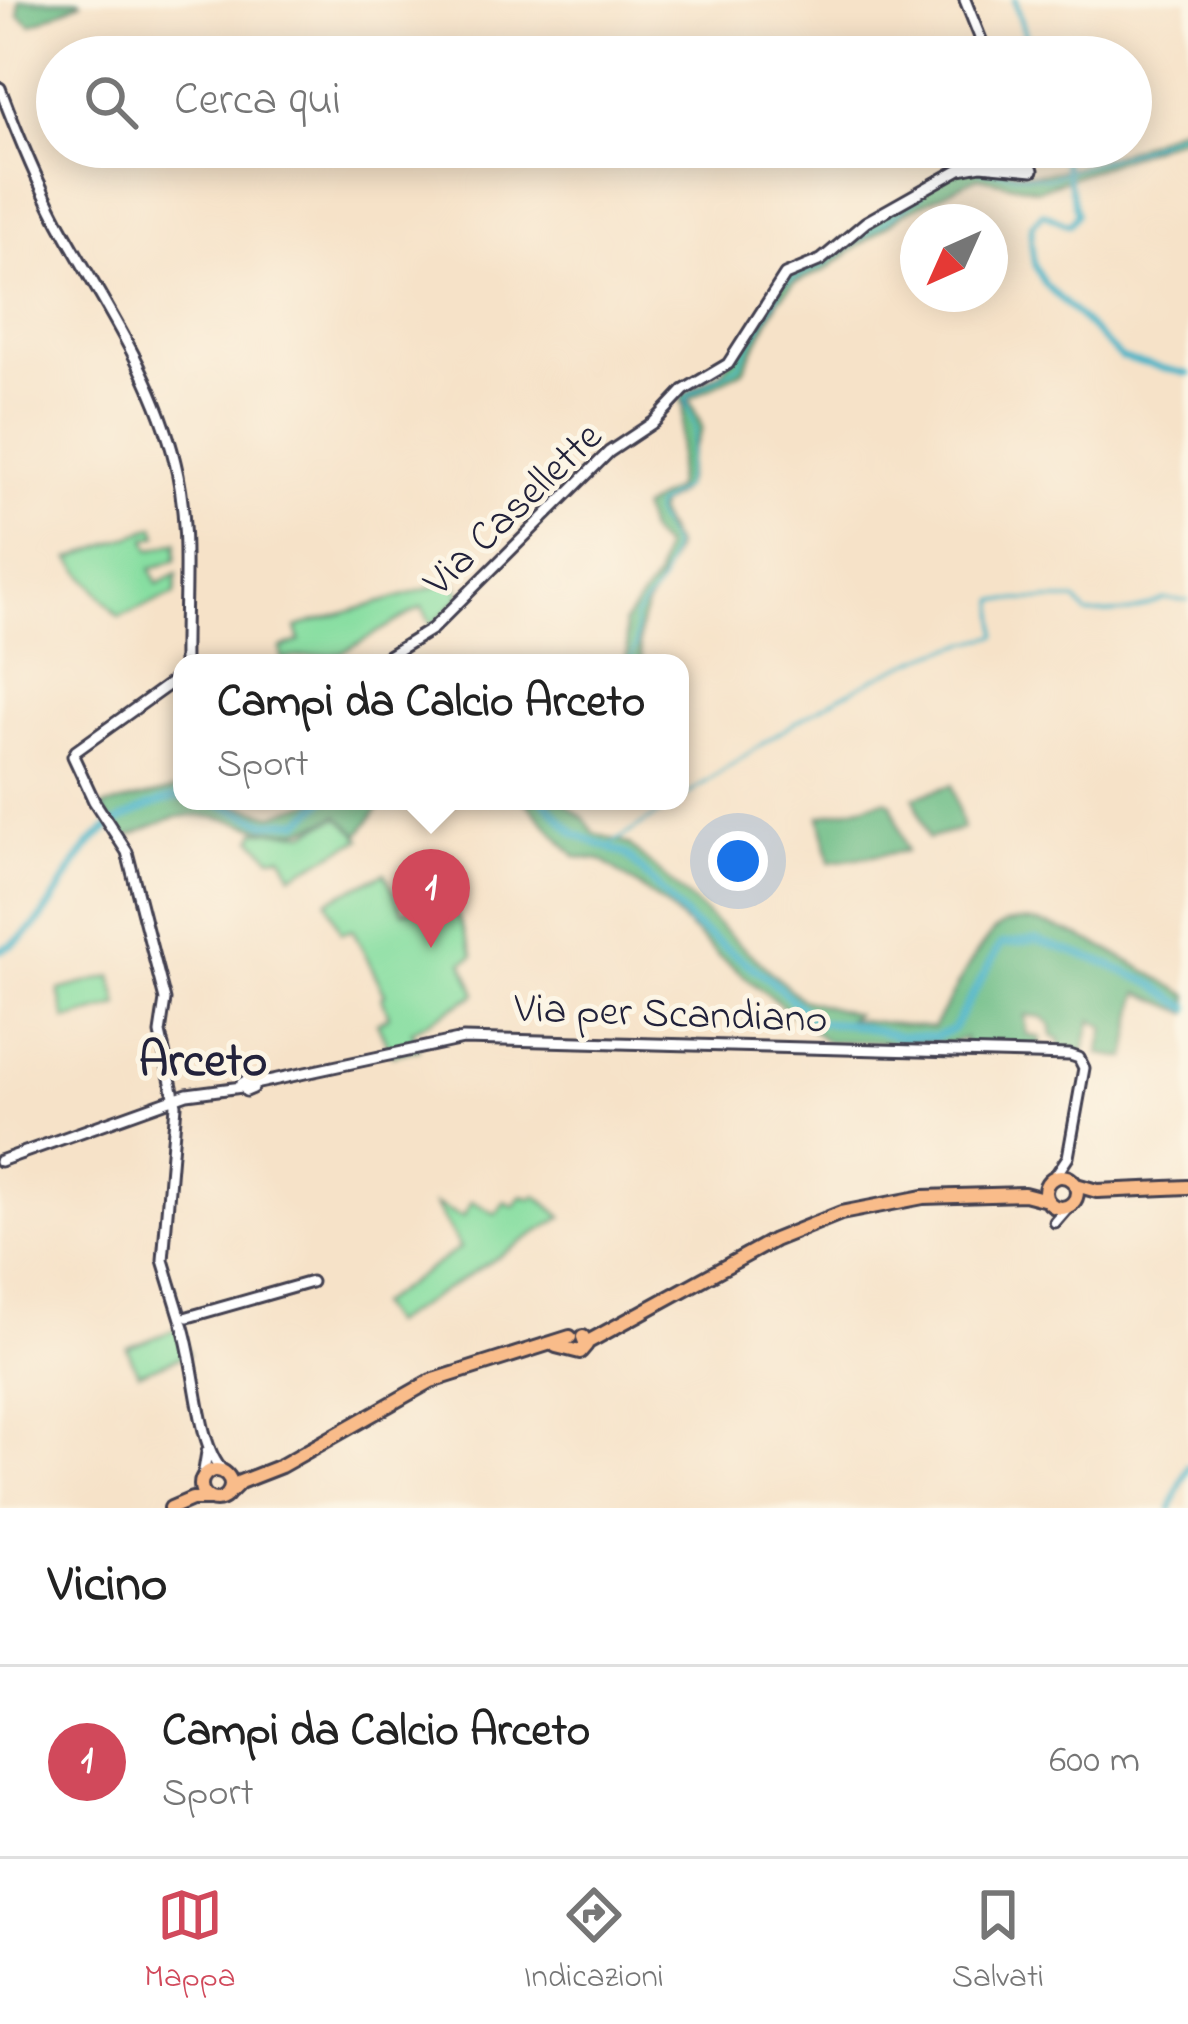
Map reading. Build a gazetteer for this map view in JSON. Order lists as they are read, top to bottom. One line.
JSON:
{"streets":{"street":["Via Casellette","Via per Scandiano"]},"districts":["Arceto"],"north":"bottom left","page":{"search":"Cerca qui","popup":["Campi da Calcio Arceto","Sport"],"pins":"1","heading":"Vicino","list":[{"mark":"1","name":"Campi da Calcio Arceto","note":"Sport","value":"600 m"}],"nav":["Mappa","Indicazioni","Salvati"]}}
